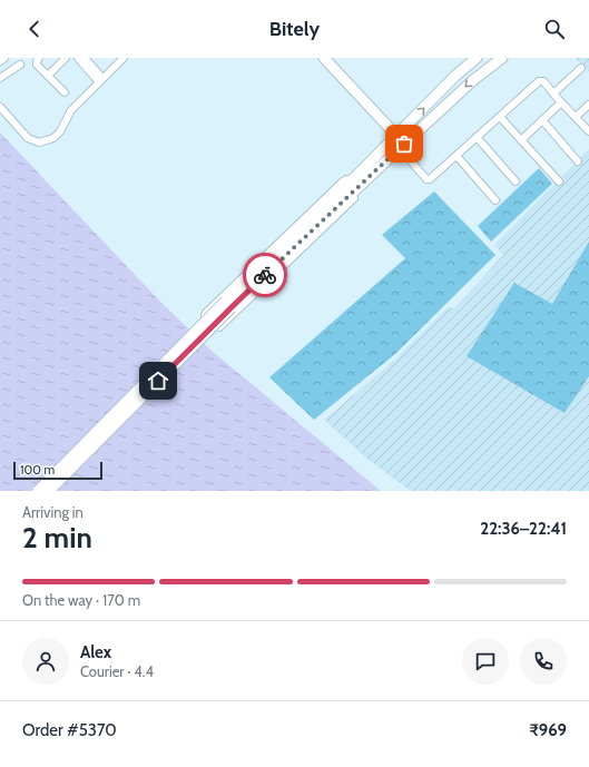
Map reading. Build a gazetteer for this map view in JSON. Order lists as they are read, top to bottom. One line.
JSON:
{"scale_bar":"100 m","page":{"header":"Bitely","scale":"100 m","heading":["2 min","Arriving in","22:36–22:41"],"panel":["Alex","Courier · 4.4","Order #5370","₹969"],"bar":"On the way · 170 m"}}
